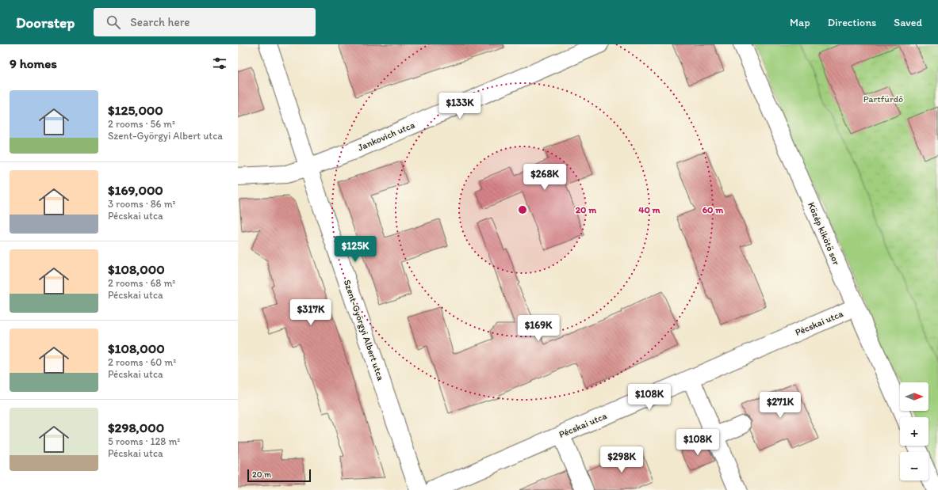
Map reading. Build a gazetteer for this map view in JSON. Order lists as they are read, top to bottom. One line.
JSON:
{"streets":{"street":["Jankovich utca","Közép kikötő sor","Pécskai utca","Szent-Györgyi Albert utca"]},"crossings":[["Jankovich utca","Szent-Györgyi Albert utca"],["Közép kikötő sor","Pécskai utca"]],"parks":["Partfürdő"],"scale_bar":"20 m","north":"right","page":{"header":"Doorstep","search":"Search here","nav":["Map","Directions","Saved"],"heading":"9 homes","list":[{"name":"$125,000","note":"2 rooms · 56 m² · Szent-Györgyi Albert utca"},{"name":"$169,000","note":"3 rooms · 86 m² · Pécskai utca"},{"name":"$108,000","note":"2 rooms · 68 m² · Pécskai utca"},{"name":"$108,000","note":"2 rooms · 60 m² · Pécskai utca"},{"name":"$298,000","note":"5 rooms · 128 m² · Pécskai utca"}],"price":["$133K","$268K","$125K","$317K","$169K","$108K","$271K","$108K","$298K"],"map_buttons":["+","−"],"scale":"20 m"},"rings":["20 m","40 m","60 m"]}
